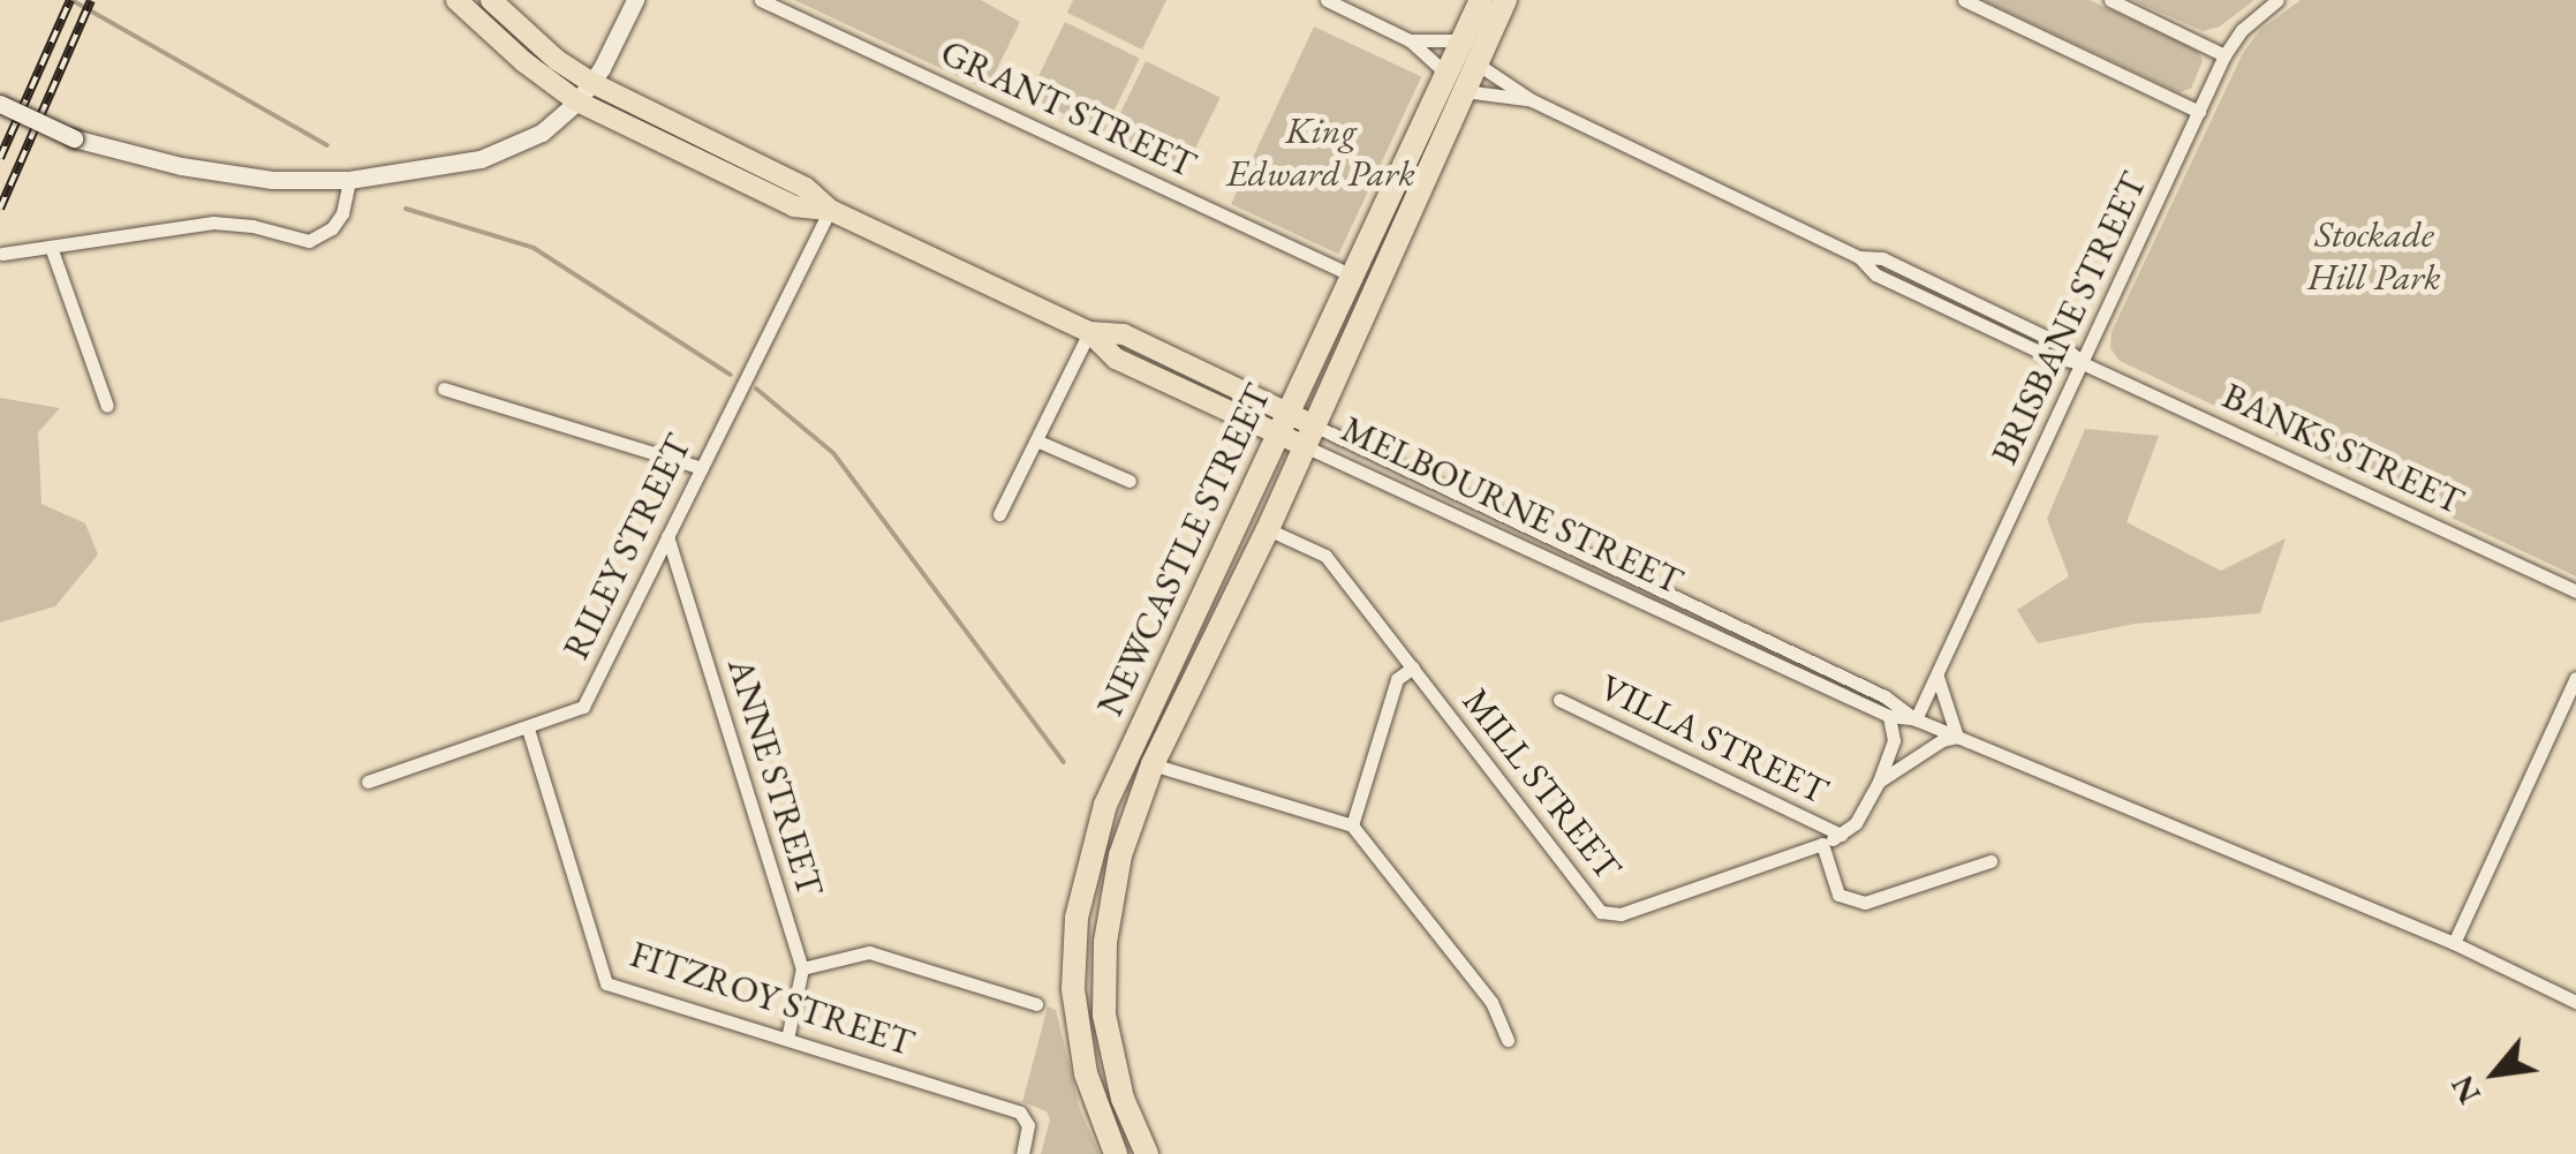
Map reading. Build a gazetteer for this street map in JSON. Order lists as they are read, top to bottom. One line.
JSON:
{"streets":{"highway":["NEWCASTLE STREET"],"main road":["MELBOURNE STREET"],"street":["GRANT STREET","BRISBANE STREET","BANKS STREET","RILEY STREET","VILLA STREET","ANNE STREET","MILL STREET","FITZROY STREET"]},"crossings":[["GRANT STREET","NEWCASTLE STREET"],["BRISBANE STREET","BANKS STREET"],["BRISBANE STREET","MELBOURNE STREET"],["BANKS STREET","NEWCASTLE STREET"],["MELBOURNE STREET","RILEY STREET"],["MELBOURNE STREET","NEWCASTLE STREET"],["RILEY STREET","ANNE STREET"],["RILEY STREET","FITZROY STREET"],["NEWCASTLE STREET","MILL STREET"]],"parks":["King Edward Park","Stockade Hill Park"],"north":"bottom left"}
